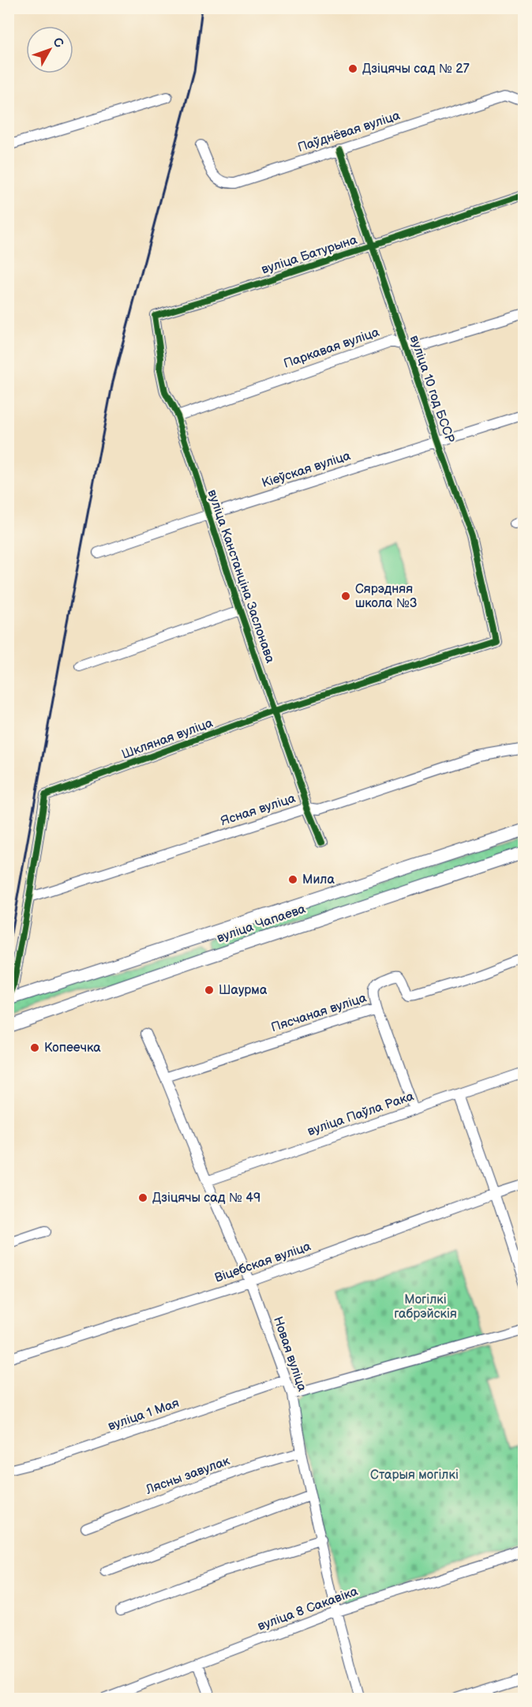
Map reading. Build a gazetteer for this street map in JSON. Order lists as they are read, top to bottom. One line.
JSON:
{"streets":{"main road":["вуліца Чапаева"],"street":["Паўднёвая вуліца","вуліца Батурына","Паркавая вуліца","вуліца 10 год БССР","Кіеўская вуліца","вуліца Канстанціна Заслонава","Шкляная вуліца","Ясная вуліца","Пясчаная вуліца","вуліца Паўла Рака","Віцебская вуліца","Новая вуліца","вуліца 1 Мая","Лясны завулак","вуліца 8 Сакавіка"]},"crossings":[["Паўднёвая вуліца","вуліца 10 год БССР"],["вуліца Батурына","вуліца 10 год БССР"],["вуліца Батурына","вуліца Канстанціна Заслонава"],["Паркавая вуліца","вуліца 10 год БССР"],["Паркавая вуліца","вуліца Канстанціна Заслонава"],["вуліца 10 год БССР","Кіеўская вуліца"],["вуліца 10 год БССР","Шкляная вуліца"],["Кіеўская вуліца","вуліца Канстанціна Заслонава"],["вуліца Канстанціна Заслонава","Шкляная вуліца"],["вуліца Канстанціна Заслонава","Ясная вуліца"],["Шкляная вуліца","Ясная вуліца"],["Шкляная вуліца","вуліца Чапаева"],["Пясчаная вуліца","Новая вуліца"],["вуліца Паўла Рака","Новая вуліца"],["Віцебская вуліца","Новая вуліца"],["Новая вуліца","вуліца 1 Мая"],["Новая вуліца","Лясны завулак"],["Новая вуліца","вуліца 8 Сакавіка"]],"parks":["Могілкі габрэйскія","Старыя могілкі"],"places":["Дзіцячы сад № 27","Сярэдняя школа №3","Мила","Шаурма","Копеечка","Дзіцячы сад № 49"],"north":"top right"}
